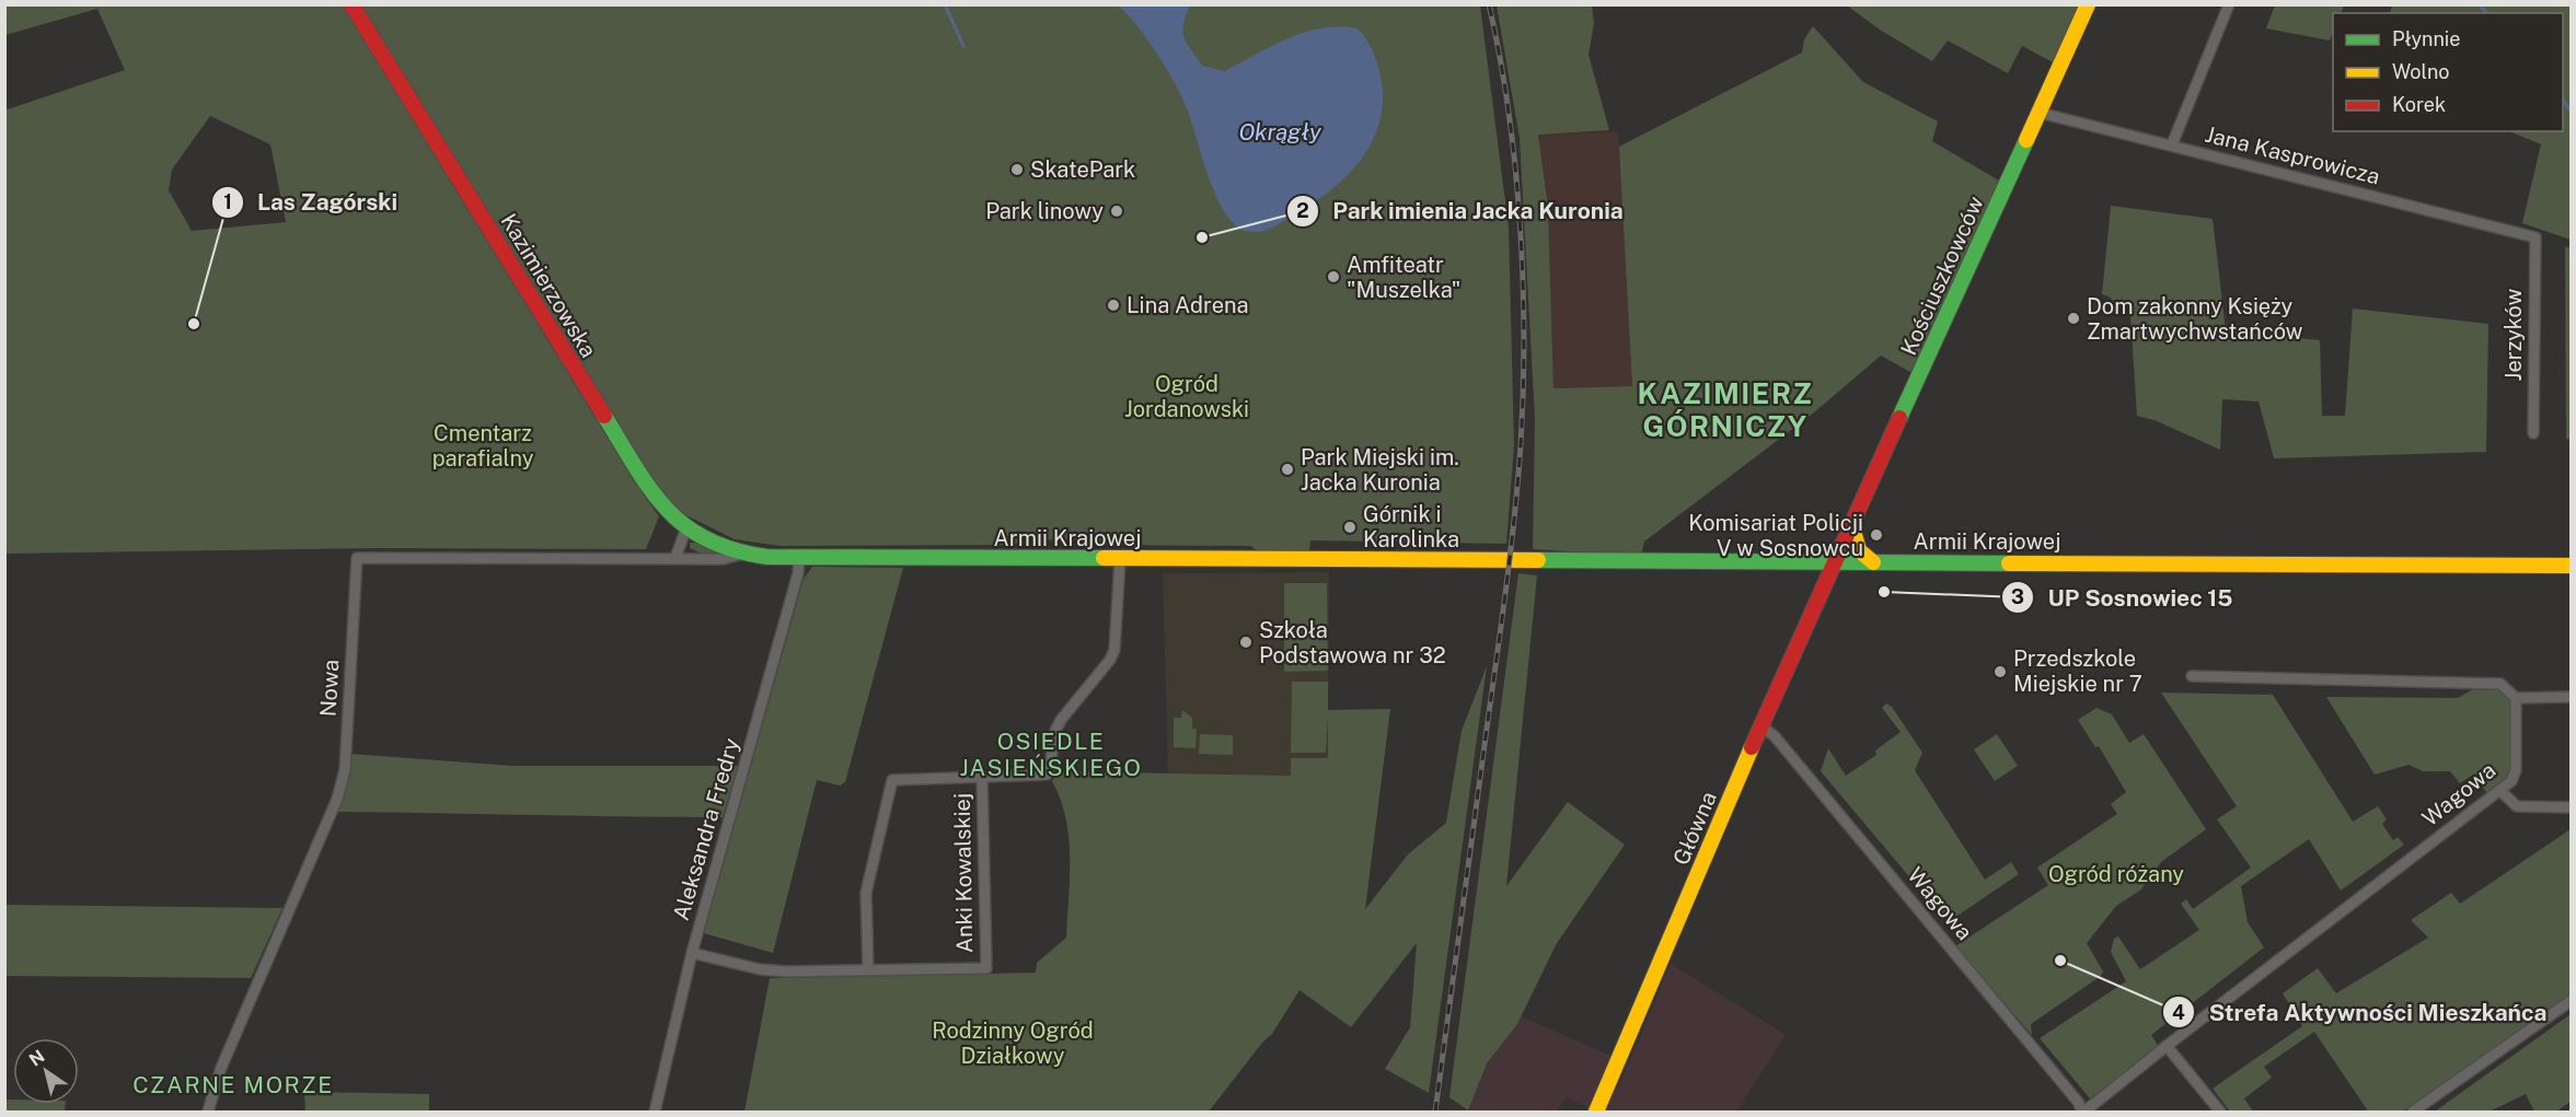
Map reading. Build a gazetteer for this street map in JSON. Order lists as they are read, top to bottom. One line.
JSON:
{"streets":{"street":["Jana Kasprowicza","Kościuszkowców","Kazimierzowska","Jerzyków","Armii Krajowej","Nowa","Wagowa","Główna","Aleksandra Fredry","Anki Kowalskiej"]},"crossings":[["Jana Kasprowicza","Kościuszkowców"],["Jana Kasprowicza","Jerzyków"],["Kościuszkowców","Armii Krajowej"],["Kościuszkowców","Główna"],["Kazimierzowska","Armii Krajowej"],["Kazimierzowska","Nowa"],["Armii Krajowej","Nowa"],["Armii Krajowej","Główna"],["Armii Krajowej","Aleksandra Fredry"],["Armii Krajowej","Anki Kowalskiej"],["Wagowa","Główna"],["Aleksandra Fredry","Anki Kowalskiej"]],"districts":["KAZIMIERZ GÓRNICZY","OSIEDLE JASIEŃSKIEGO","CZARNE MORZE"],"water":["Okrągły"],"parks":["Ogród Jordanowski","Cmentarz parafialny","Ogród różany","Rodzinny Ogród Działkowy"],"places":["SkatePark","Park linowy","Park imienia Jacka Kuronia","Amfiteatr \"Muszelka\"","Lina Adrena","Dom zakonny Księży Zmartwychwstańców","Las Zagórski","Park Miejski im. Jacka Kuronia","Górnik i Karolinka","Komisariat Policji V w Sosnowcu","UP Sosnowiec 15","Szkoła Podstawowa nr 32","Przedszkole Miejskie nr 7","Strefa Aktywności Mieszkańca"],"legend":["Płynnie","Wolno","Korek"],"north":"top left"}
